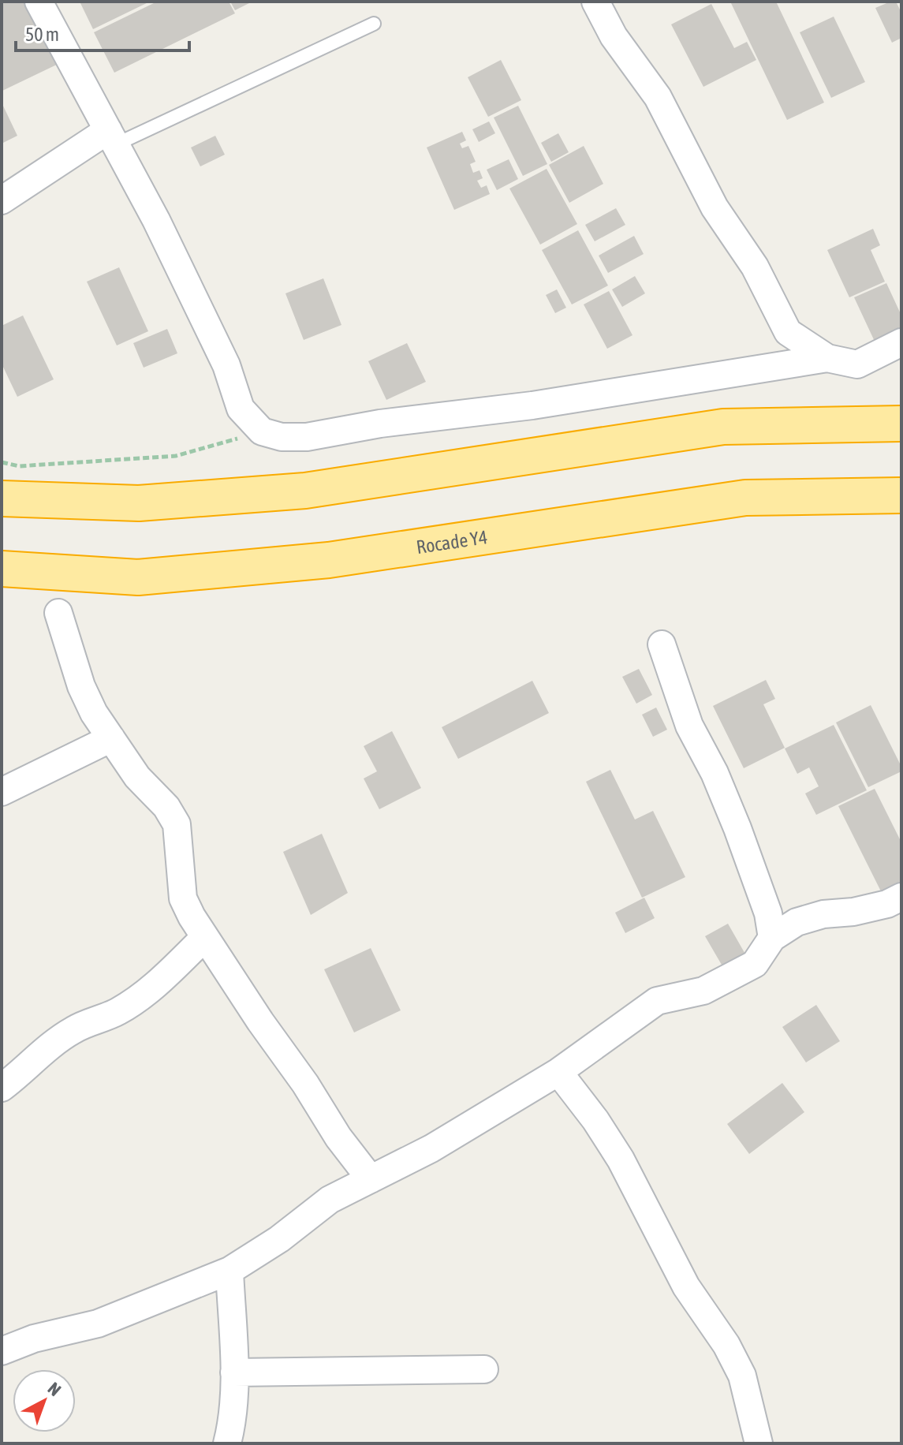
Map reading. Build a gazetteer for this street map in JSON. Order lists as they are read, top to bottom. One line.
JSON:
{"streets":{"highway":["Rocade Y4"]},"scale_bar":"50 m","north":"top right"}
